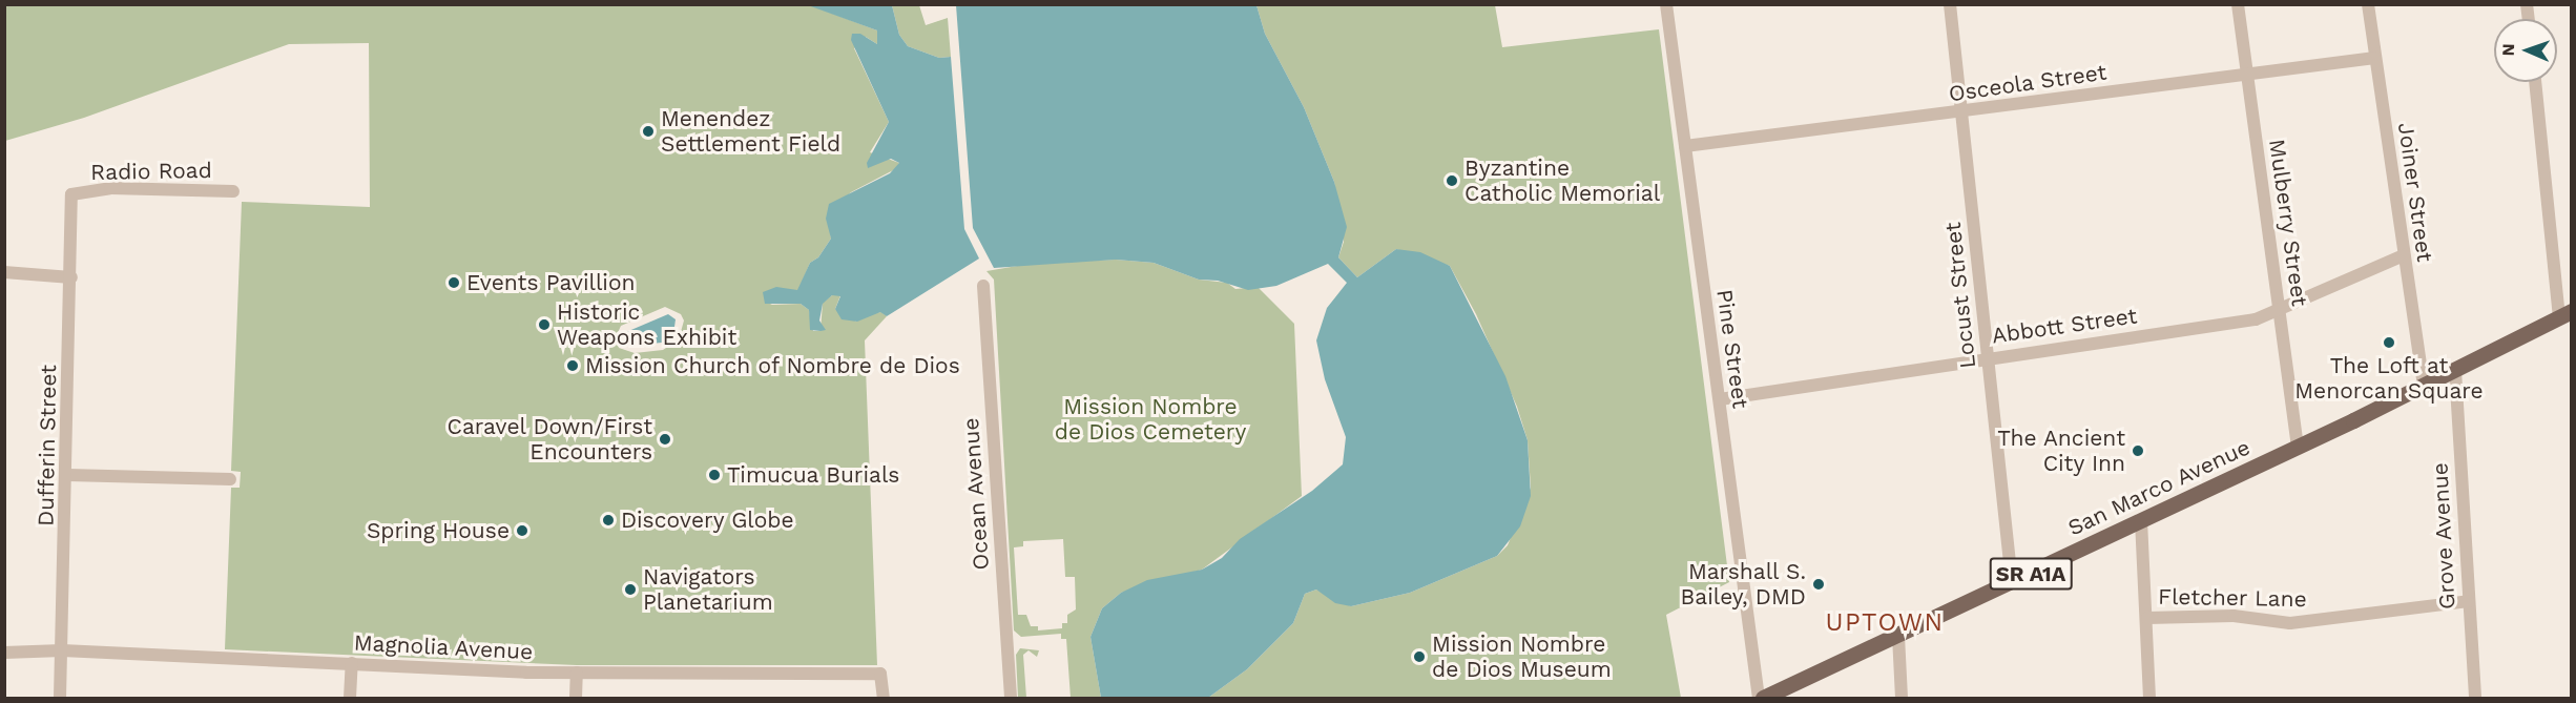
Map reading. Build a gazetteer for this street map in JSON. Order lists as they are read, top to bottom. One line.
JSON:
{"streets":{"main road":["San Marco Avenue","SR A1A"],"street":["Osceola Street","Radio Road","Joiner Street","Mulberry Street","Locust Street","Abbott Street","Pine Street","Dufferin Street","Ocean Avenue","Grove Avenue","Fletcher Lane","Magnolia Avenue"]},"crossings":[["Osceola Street","Joiner Street"],["Osceola Street","Mulberry Street"],["Osceola Street","Locust Street"],["Osceola Street","Pine Street"],["Radio Road","Dufferin Street"],["Joiner Street","Abbott Street"],["Joiner Street","San Marco Avenue"],["Mulberry Street","Abbott Street"],["Mulberry Street","San Marco Avenue"],["Locust Street","Abbott Street"],["Locust Street","San Marco Avenue"],["Abbott Street","Pine Street"],["Pine Street","San Marco Avenue"],["Dufferin Street","Magnolia Avenue"],["San Marco Avenue","Grove Avenue"],["Grove Avenue","Fletcher Lane"]],"districts":["UPTOWN"],"parks":["Mission Nombre de Dios Cemetery"],"places":["Menendez Settlement Field","Byzantine Catholic Memorial","Events Pavillion","Historic Weapons Exhibit","The Loft at Menorcan Square","Mission Church of Nombre de Dios","Caravel Down/First Encounters","The Ancient City Inn","Timucua Burials","Discovery Globe","Spring House","Marshall S. Bailey, DMD","Navigators Planetarium","Mission Nombre de Dios Museum"],"north":"left"}
